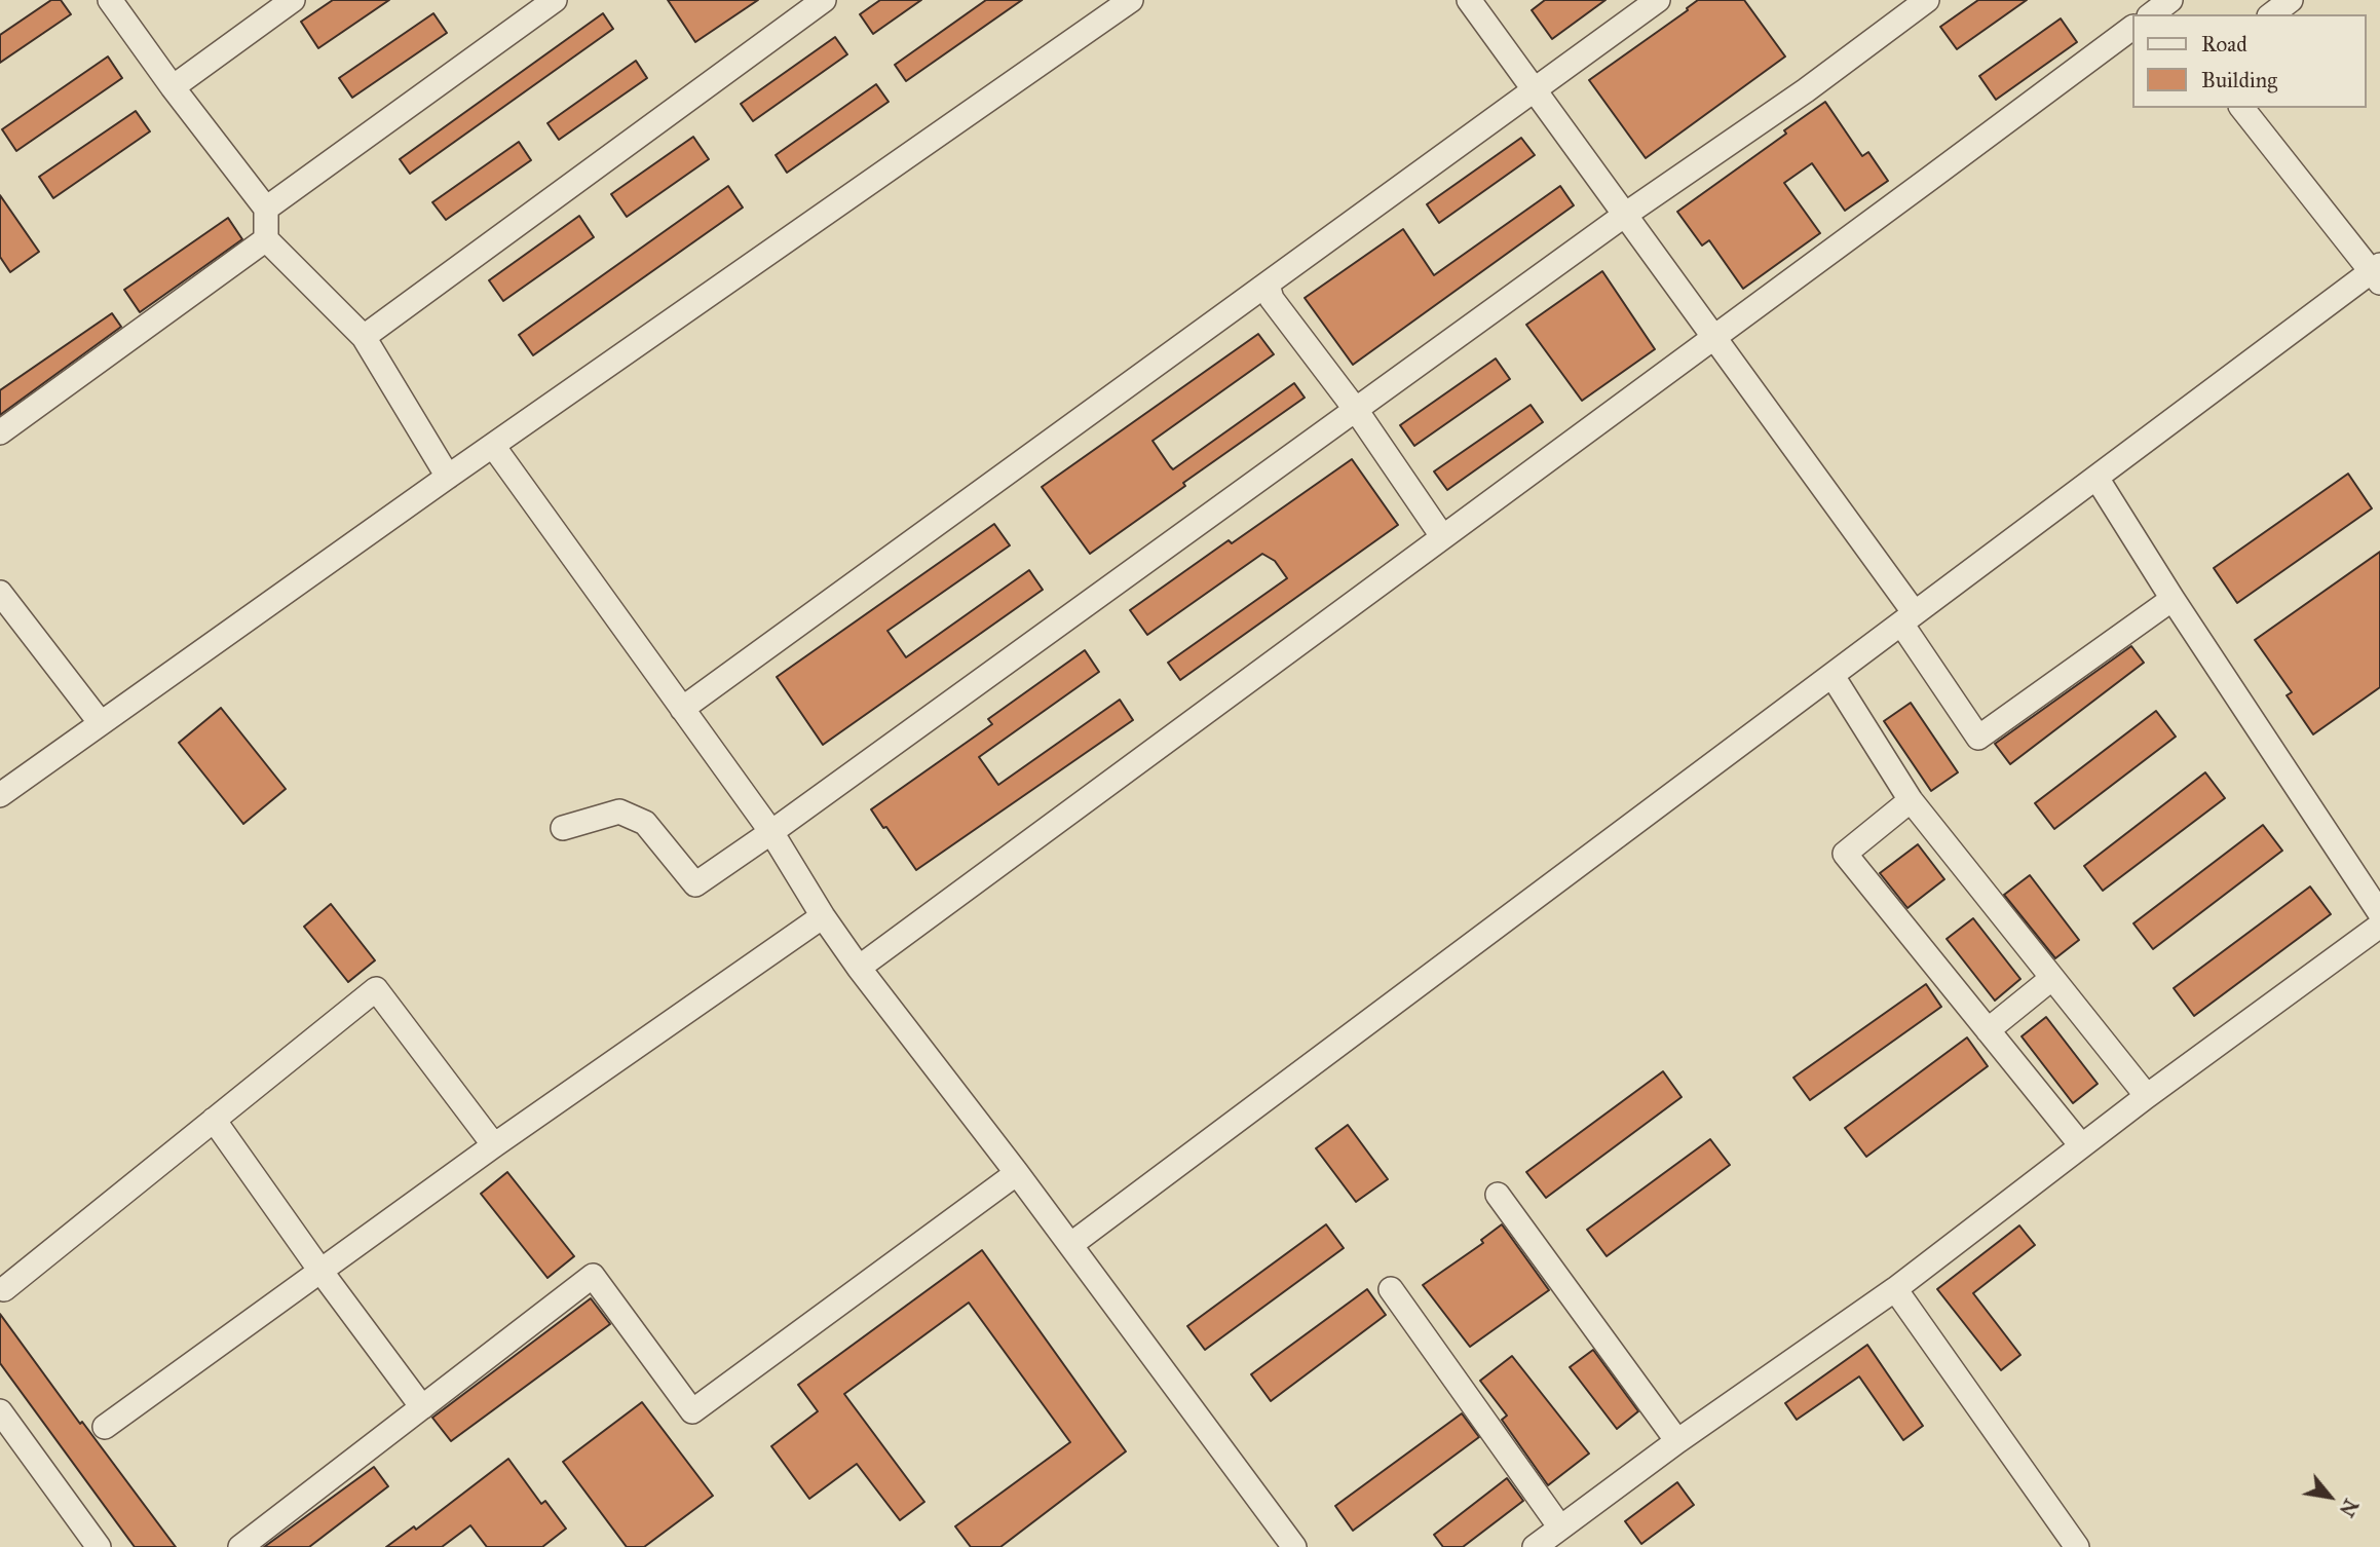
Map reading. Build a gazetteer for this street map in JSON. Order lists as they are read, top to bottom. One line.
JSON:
{"legend":["Road","Building"],"north":"bottom right"}
